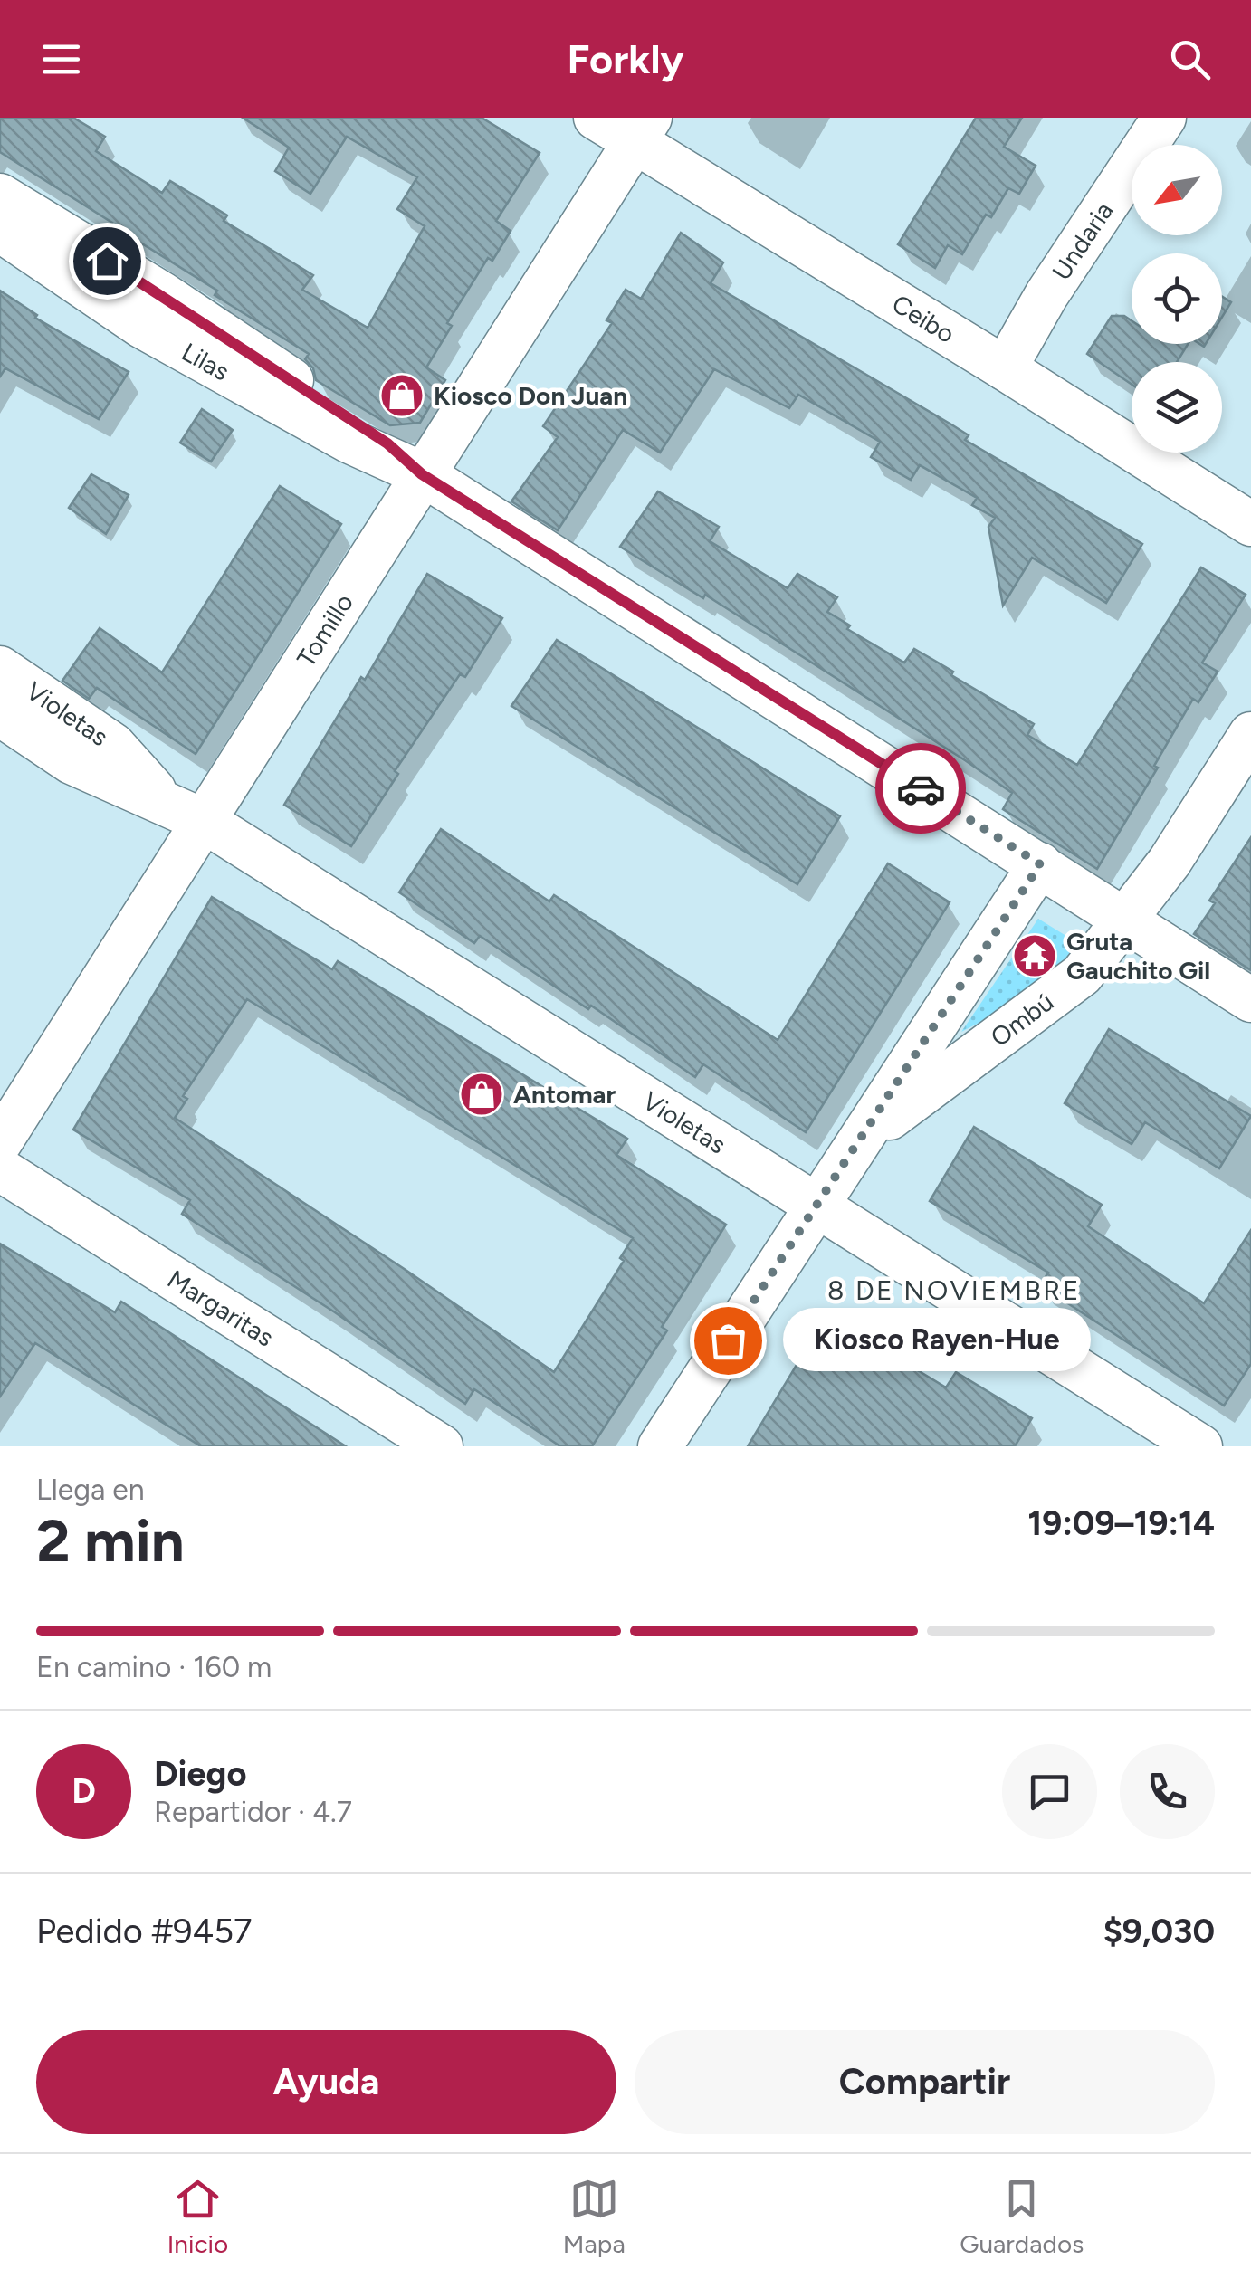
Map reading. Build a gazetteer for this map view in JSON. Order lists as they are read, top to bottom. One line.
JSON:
{"streets":{"street":["Undaria","Ceibo","Lilas","Tomillo","Violetas","Ombú","Margaritas"]},"crossings":[["Undaria","Ceibo"],["Ceibo","Tomillo"],["Lilas","Tomillo"],["Lilas","Ombú"],["Tomillo","Violetas"],["Violetas","Ombú"]],"districts":["8 DE NOVIEMBRE"],"places":{"shop":["Kiosco Don Juan","Antomar"],"temple":["Gruta Gauchito Gil"],"other":["Kiosco Rayen-Hue"]},"north":"bottom left","page":{"header":"Forkly","bubble":"Kiosco Rayen-Hue","heading":["2 min","Llega en","19:09–19:14"],"panel":["Diego","Repartidor · 4.7","Pedido #9457","$9,030"],"bar":"En camino · 160 m","round":"D","buttons":["Ayuda","Compartir"],"tabs":["Inicio","Mapa","Guardados"]}}
